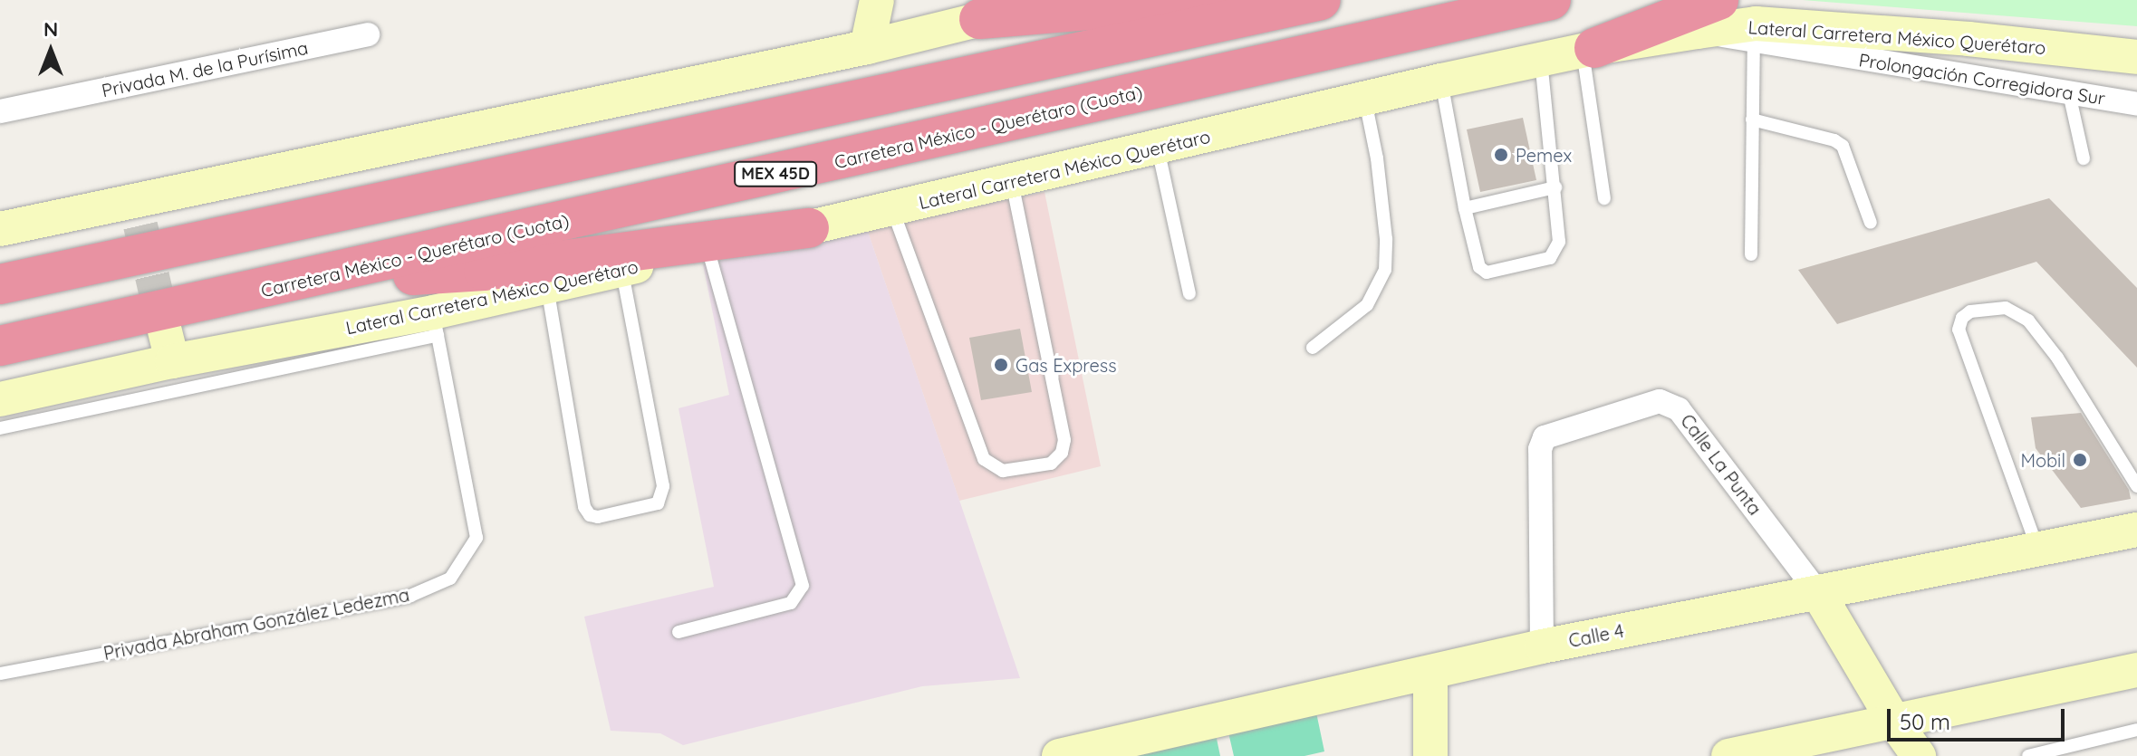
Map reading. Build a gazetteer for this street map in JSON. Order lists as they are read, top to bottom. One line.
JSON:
{"streets":{"highway":["Carretera México - Querétaro (Cuota)","MEX 45D"],"main road":["Lateral Carretera México Querétaro","Calle 4"],"street":["Privada M. de la Purísima","Prolongación Corregidora Sur","Calle La Punta"],"lane":["Privada Abraham González Ledezma"]},"crossings":[["Lateral Carretera México Querétaro","Prolongación Corregidora Sur"],["Lateral Carretera México Querétaro","Privada Abraham González Ledezma"],["Calle La Punta","Calle 4"]],"places":["Pemex","Gas Express","Mobil"],"scale_bar":"50 m","north":"top"}
